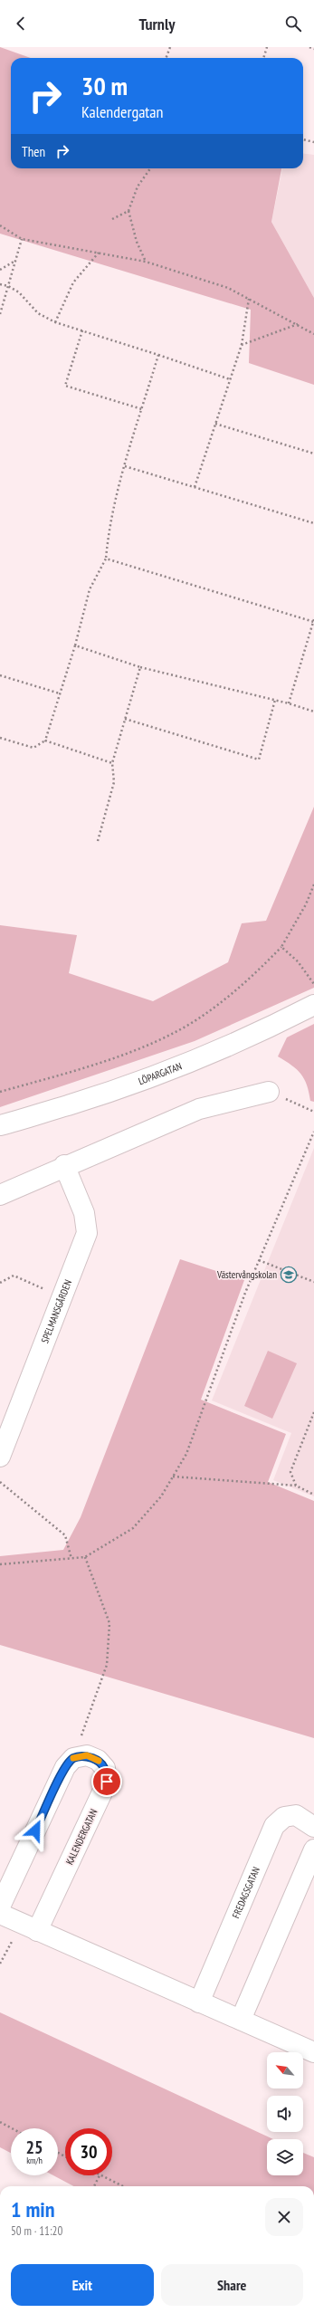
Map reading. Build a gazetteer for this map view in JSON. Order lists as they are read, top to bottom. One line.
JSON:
{"streets":{"street":["LÖPARGATAN","SPELMANSGÅRDEN","KALENDERGATAN","FREDAGSGATAN"]},"places":{"school or university":["Västervångskolan"]},"north":"top left","page":{"header":"Turnly","turn":["30 m","Kalendergatan"],"then":"Then","speed":"25 km/h","limit":"30","heading":["1 min","50 m · 11:20"],"buttons":["Exit","Share"]}}
